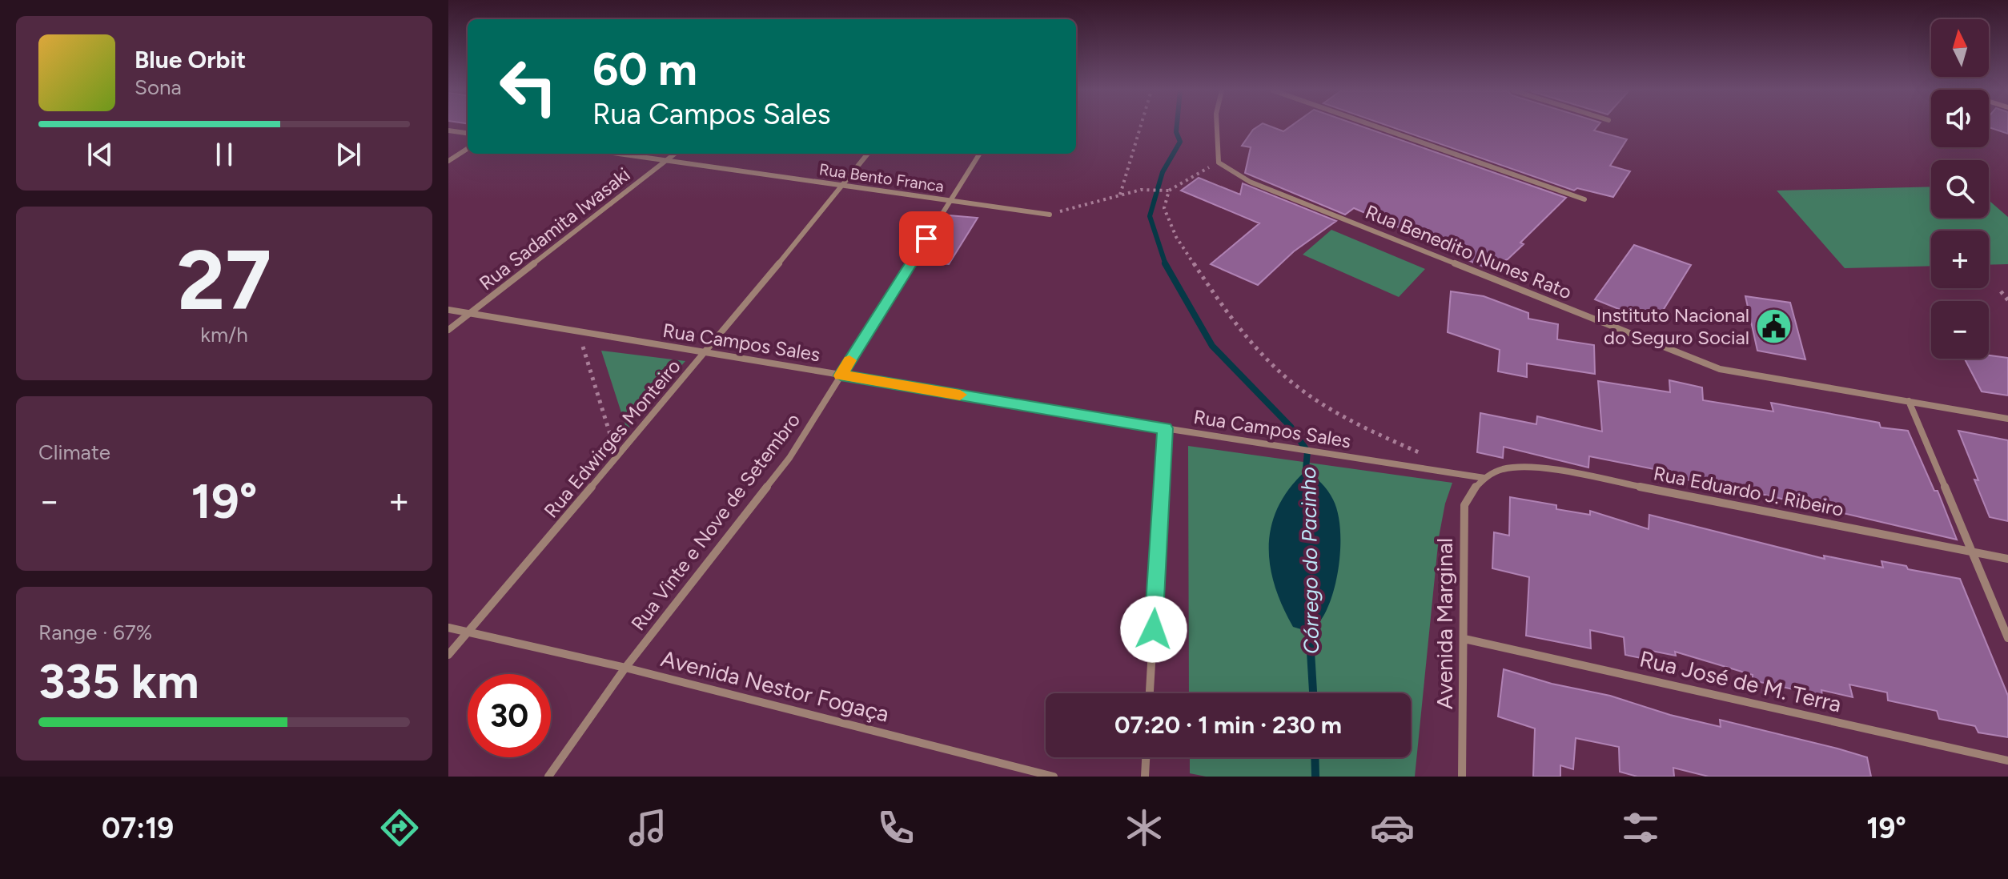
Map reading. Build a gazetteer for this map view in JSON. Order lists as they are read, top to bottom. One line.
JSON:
{"streets":{"street":["Rua Bento Franca","Rua Sadamita Iwasaki","Rua Benedito Nunes Rato","Rua Campos Sales","Rua Edwirges Monteiro","Rua Eduardo J. Ribeiro","Rua Vinte e Nove de Setembro","Avenida Marginal","Rua José de M. Terra","Avenida Nestor Fogaça"]},"crossings":[["Rua Bento Franca","Rua Sadamita Iwasaki"],["Rua Bento Franca","Rua Edwirges Monteiro"],["Rua Bento Franca","Rua Vinte e Nove de Setembro"],["Rua Sadamita Iwasaki","Rua Campos Sales"],["Rua Campos Sales","Rua Edwirges Monteiro"],["Rua Campos Sales","Rua Eduardo J. Ribeiro"],["Rua Campos Sales","Rua Vinte e Nove de Setembro"],["Rua Campos Sales","Avenida Marginal"],["Rua Edwirges Monteiro","Avenida Nestor Fogaça"],["Rua Eduardo J. Ribeiro","Avenida Marginal"],["Rua Vinte e Nove de Setembro","Avenida Nestor Fogaça"],["Avenida Marginal","Rua José de M. Terra"]],"water":["Córrego do Pacinho"],"places":{"public building":["Instituto Nacional do Seguro Social"]},"north":"top","page":{"map_buttons":["+","−"],"turn":["60 m","Rua Campos Sales"],"song":["Blue Orbit","Sona"],"tile":[["27","km/h"],"Climate",["Range · 67%","335 km"]],"heat":["−","19°","+"],"limit":"30","trip":"07:20 · 1 min · 230 m","tabs":["07:19","19°"]}}
